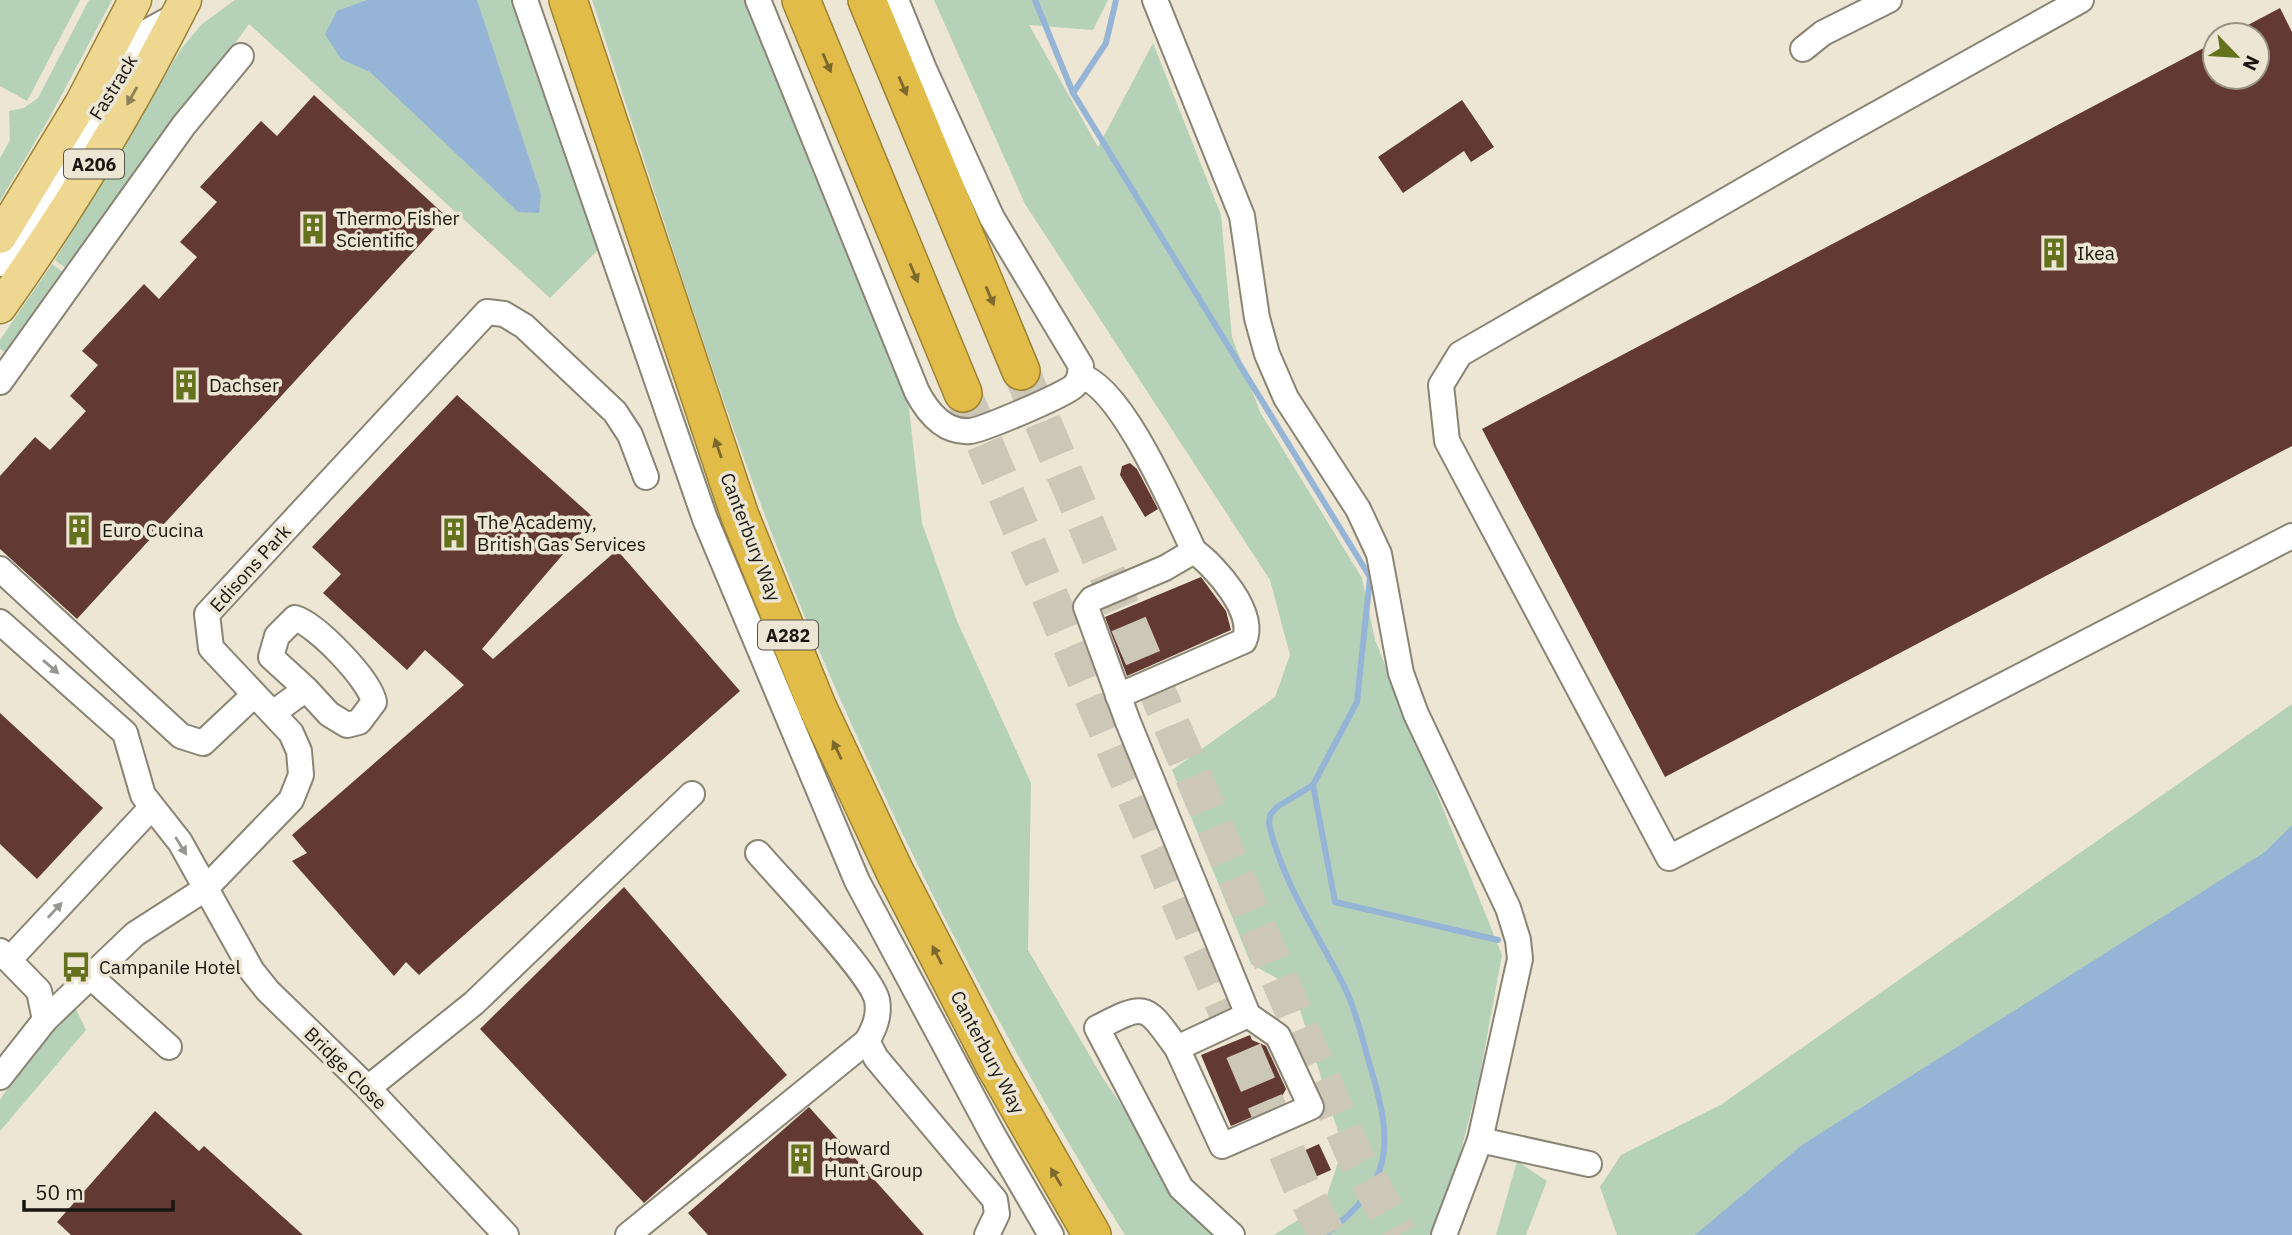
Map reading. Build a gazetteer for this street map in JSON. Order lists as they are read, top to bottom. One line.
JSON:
{"streets":{"highway":["Canterbury Way","A282"],"main road":["A206"],"street":["Fastrack","Edisons Park","Bridge Close"]},"crossings":[["Fastrack","A206"],["Edisons Park","Bridge Close"]],"one_way":["Bridge Close"],"places":{"building":["Thermo Fisher Scientific","Ikea","Dachser","Euro Cucina","The Academy, British Gas Services","Howard Hunt Group"],"bus stop":["Campanile Hotel"]},"scale_bar":"50 m","north":"bottom right"}
